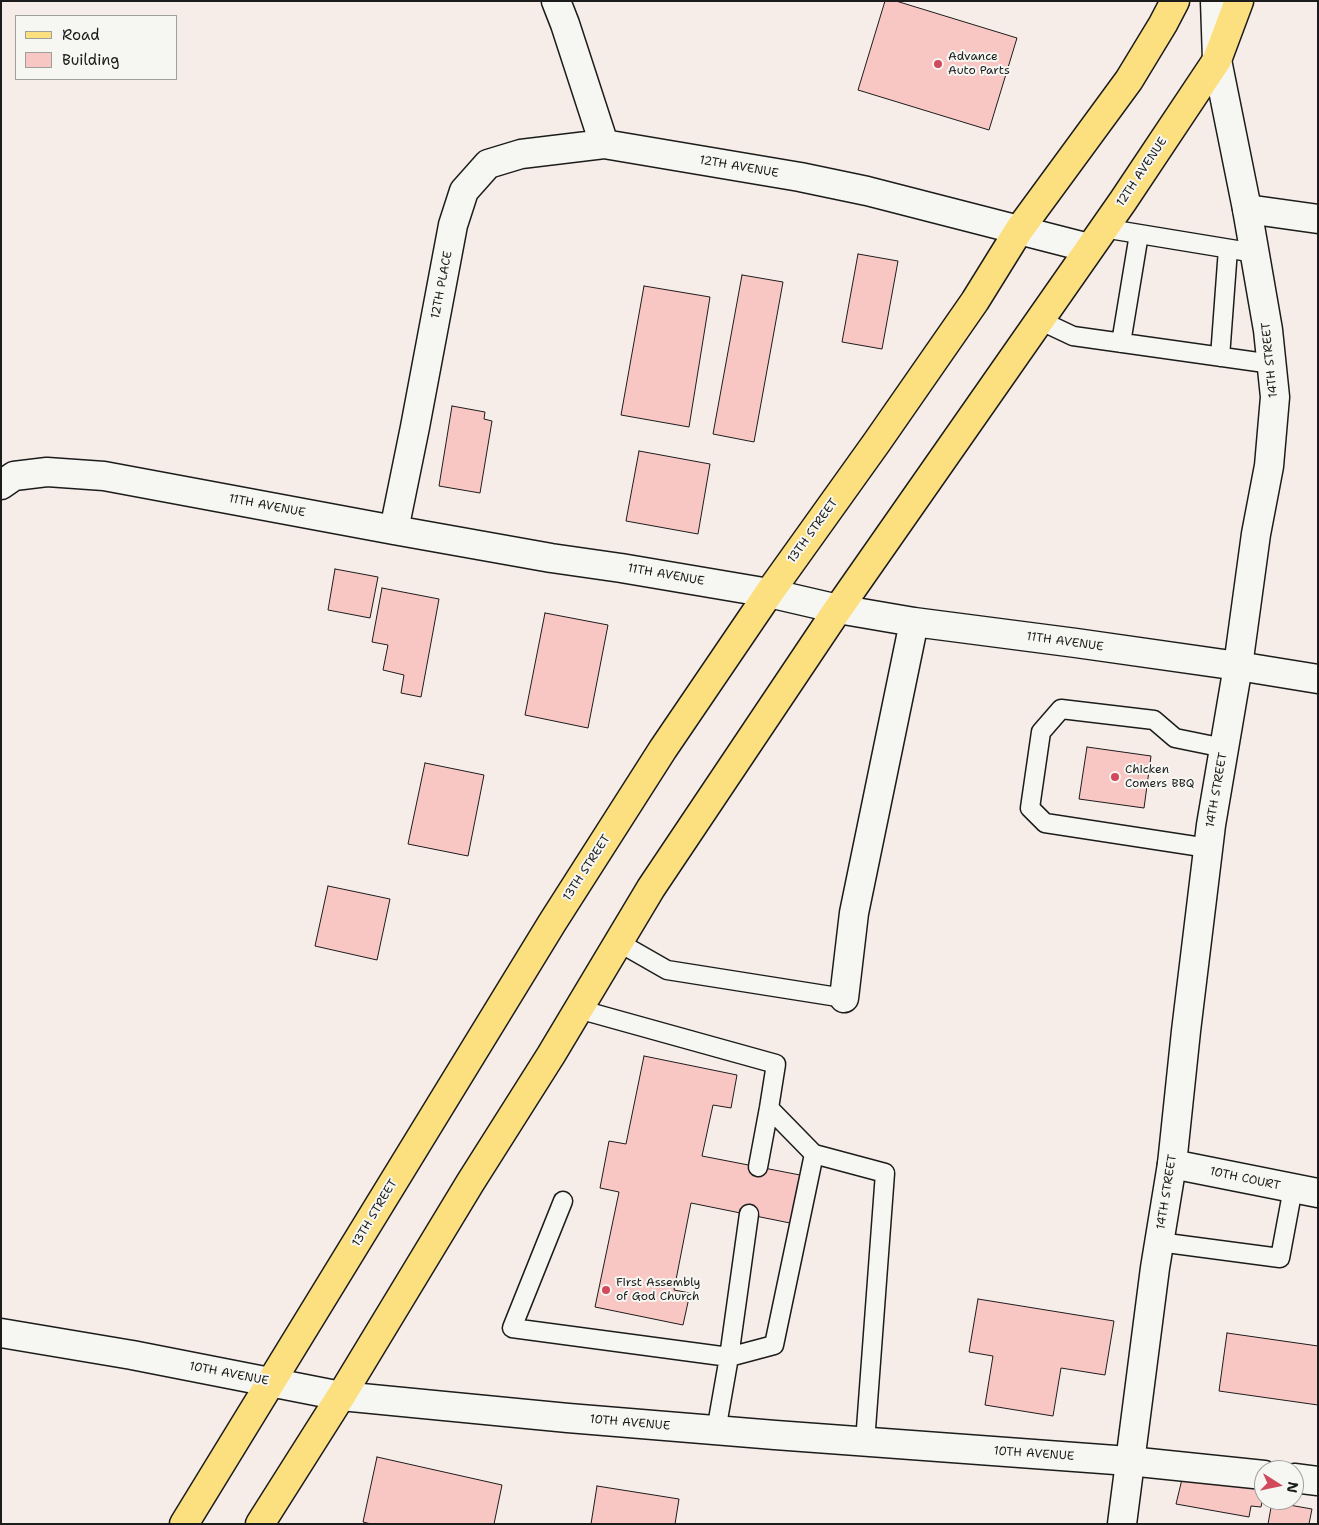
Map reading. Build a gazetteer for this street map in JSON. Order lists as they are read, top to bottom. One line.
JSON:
{"streets":{"main road":["12TH AVENUE","13TH STREET"],"street":["12TH PLACE","14TH STREET","11TH AVENUE","10TH COURT","10TH AVENUE"]},"crossings":[["12TH AVENUE","12TH PLACE"],["12TH AVENUE","14TH STREET"],["12TH AVENUE","13TH STREET"],["12TH PLACE","11TH AVENUE"],["14TH STREET","11TH AVENUE"],["14TH STREET","10TH COURT"],["14TH STREET","10TH AVENUE"],["11TH AVENUE","13TH STREET"],["13TH STREET","10TH AVENUE"]],"places":["Advance Auto Parts","Chicken Comers BBQ","First Assembly of God Church"],"legend":["Road","Building"],"north":"right"}
